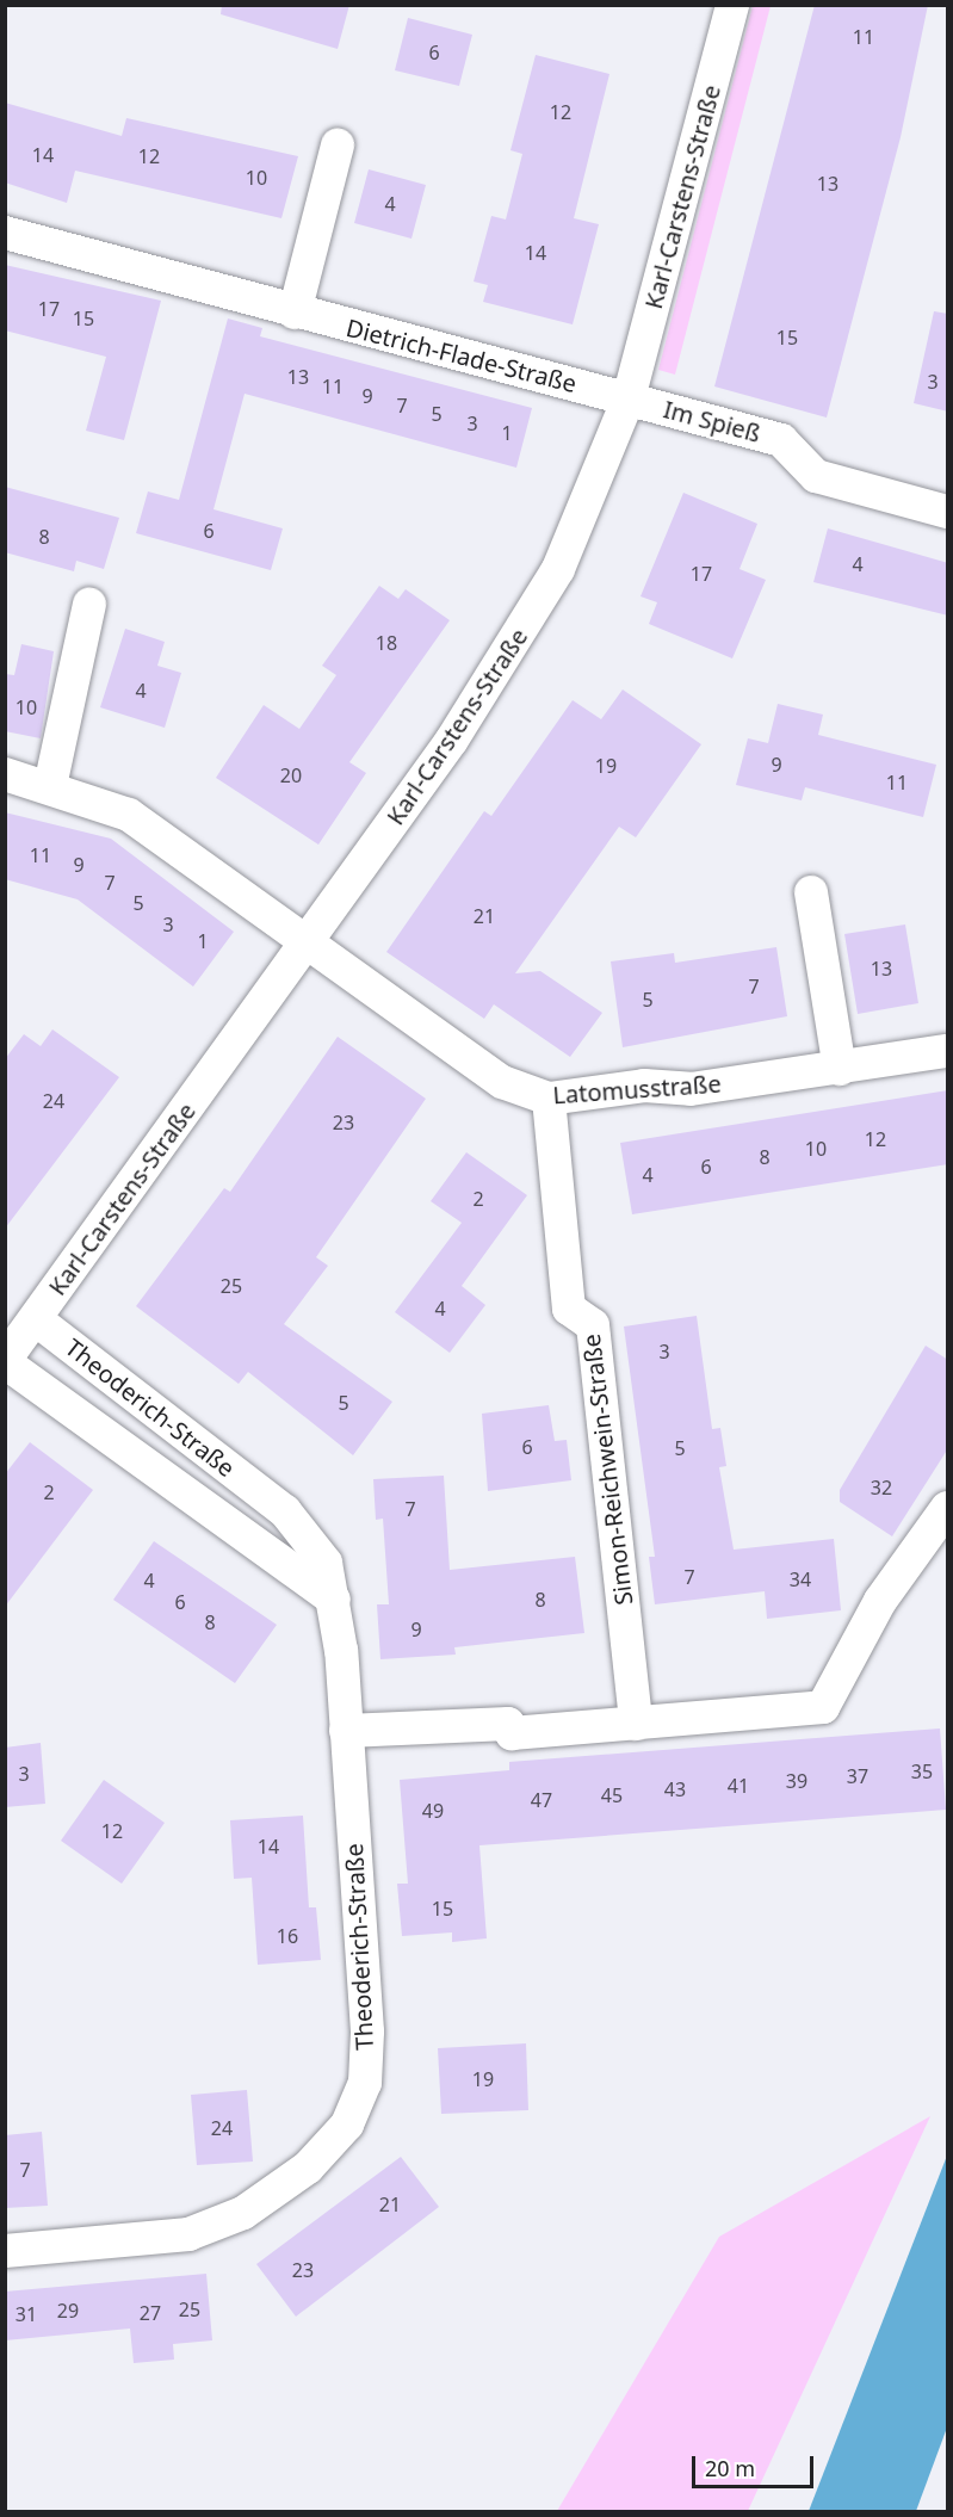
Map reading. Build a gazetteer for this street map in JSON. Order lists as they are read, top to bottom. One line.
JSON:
{"streets":{"street":["Karl-Carstens-Straße","Dietrich-Flade-Straße","Im Spieß","Latomusstraße","Theoderich-Straße","Simon-Reichwein-Straße"]},"crossings":[["Karl-Carstens-Straße","Dietrich-Flade-Straße"],["Karl-Carstens-Straße","Im Spieß"],["Karl-Carstens-Straße","Latomusstraße"],["Karl-Carstens-Straße","Theoderich-Straße"],["Dietrich-Flade-Straße","Im Spieß"],["Latomusstraße","Simon-Reichwein-Straße"]],"house_numbers":["11","6","12","14","12","10","13","4","14","17","15","15","13","3","11","9","7","5","3","1","6","8","4","17","18","4","10","9","19","20","11","11","9","7","5","21","3","1","13","7","5","24","23","12","10","8","6","4","2","25","4","3","5","6","5","32","2","7","7","34","4","8","6","8","9","35","3","37","39","41","43","45","47","49","12","14","15","16","19","24","7","21","23","25","29","27","31"],"scale_bar":"20 m"}
